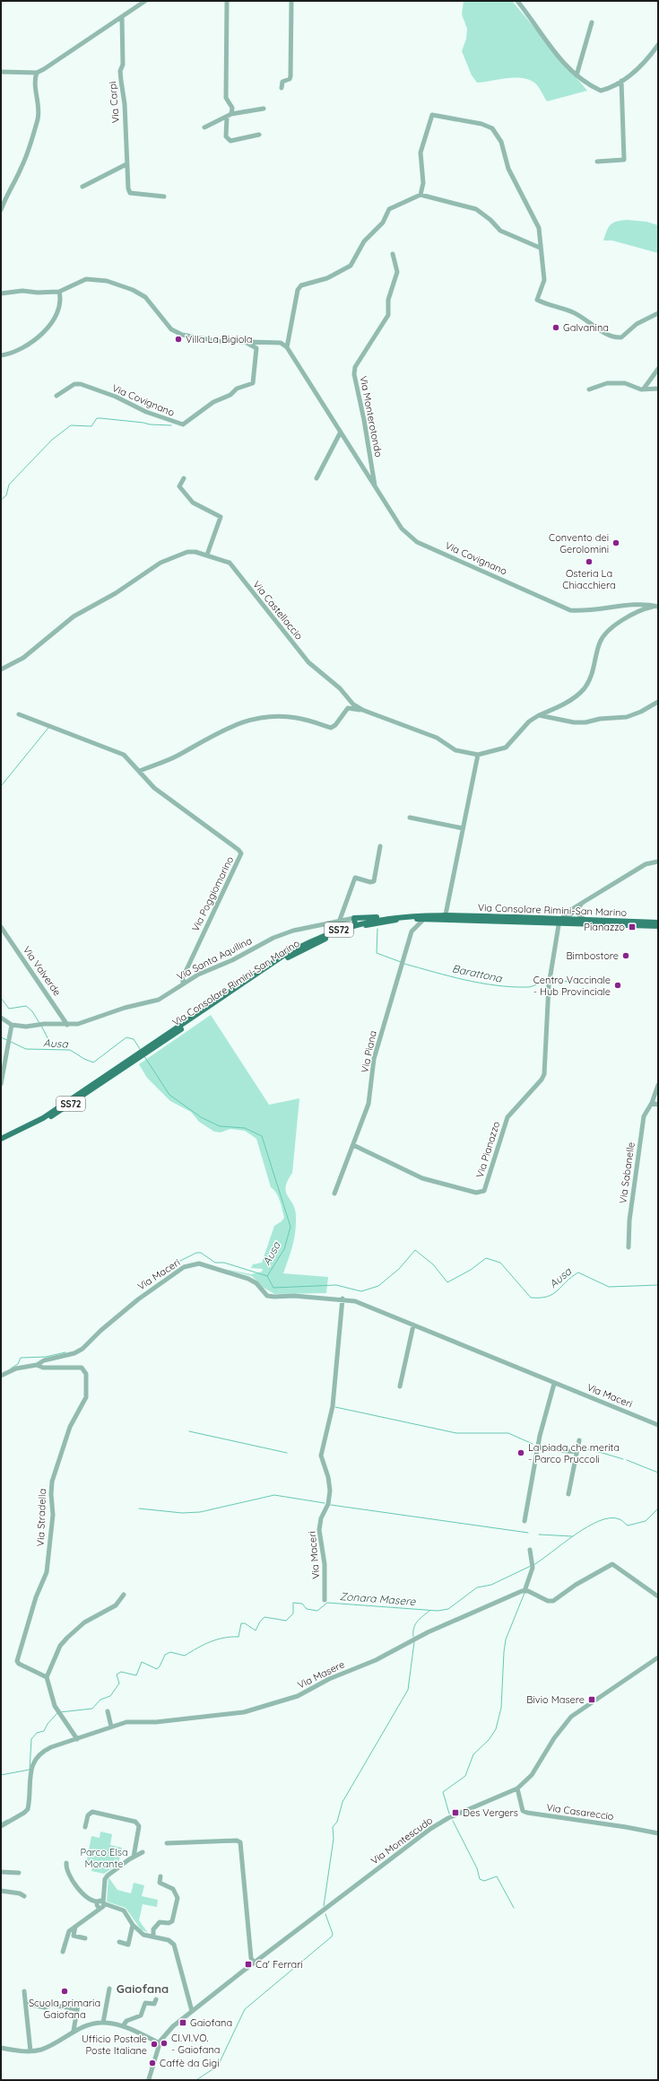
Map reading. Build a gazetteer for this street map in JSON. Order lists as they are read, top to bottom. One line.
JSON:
{"streets":{"main road":["Via Consolare Rimini-San Marino","SS72"],"street":["Via Carpi","Via Covignano","Via Monterotondo","Via Castellaccio","Via Poggiomarino","Via Santa Aquilina","Via Valverde","Via Piana","Via Pianazzo","Via Sabanelle","Via Maceri","Via Stradella","Via Masere","Via Casareccio","Via Montescudo"]},"crossings":[["Via Covignano","Via Monterotondo"],["Via Covignano","Via Castellaccio"],["Via Poggiomarino","Via Santa Aquilina"],["Via Consolare Rimini-San Marino","Via Santa Aquilina"],["Via Consolare Rimini-San Marino","Via Piana"],["Via Consolare Rimini-San Marino","Via Pianazzo"],["Via Santa Aquilina","Via Valverde"],["Via Piana","Via Pianazzo"],["Via Maceri","Via Stradella"],["Via Casareccio","Via Montescudo"]],"districts":["Gaiofana"],"water":["Barattona","Ausa","Zonara Masere"],"parks":["Parco Elsa Morante"],"places":{"other":["Galvanina","Villa La Bigiola","Convento dei Gerolomini","Osteria La Chiacchiera","Bimbostore","Centro Vaccinale - Hub Provinciale","La piada che merita - Parco Pruccoli","Scuola primaria Gaiofana","CI.VI.VO. - Gaiofana","Ufficio Postale Poste Italiane","Caffè da Gigi"],"transit":["Pianazzo","Bivio Masere","Des Vergers","Ca' Ferrari","Gaiofana"]}}
